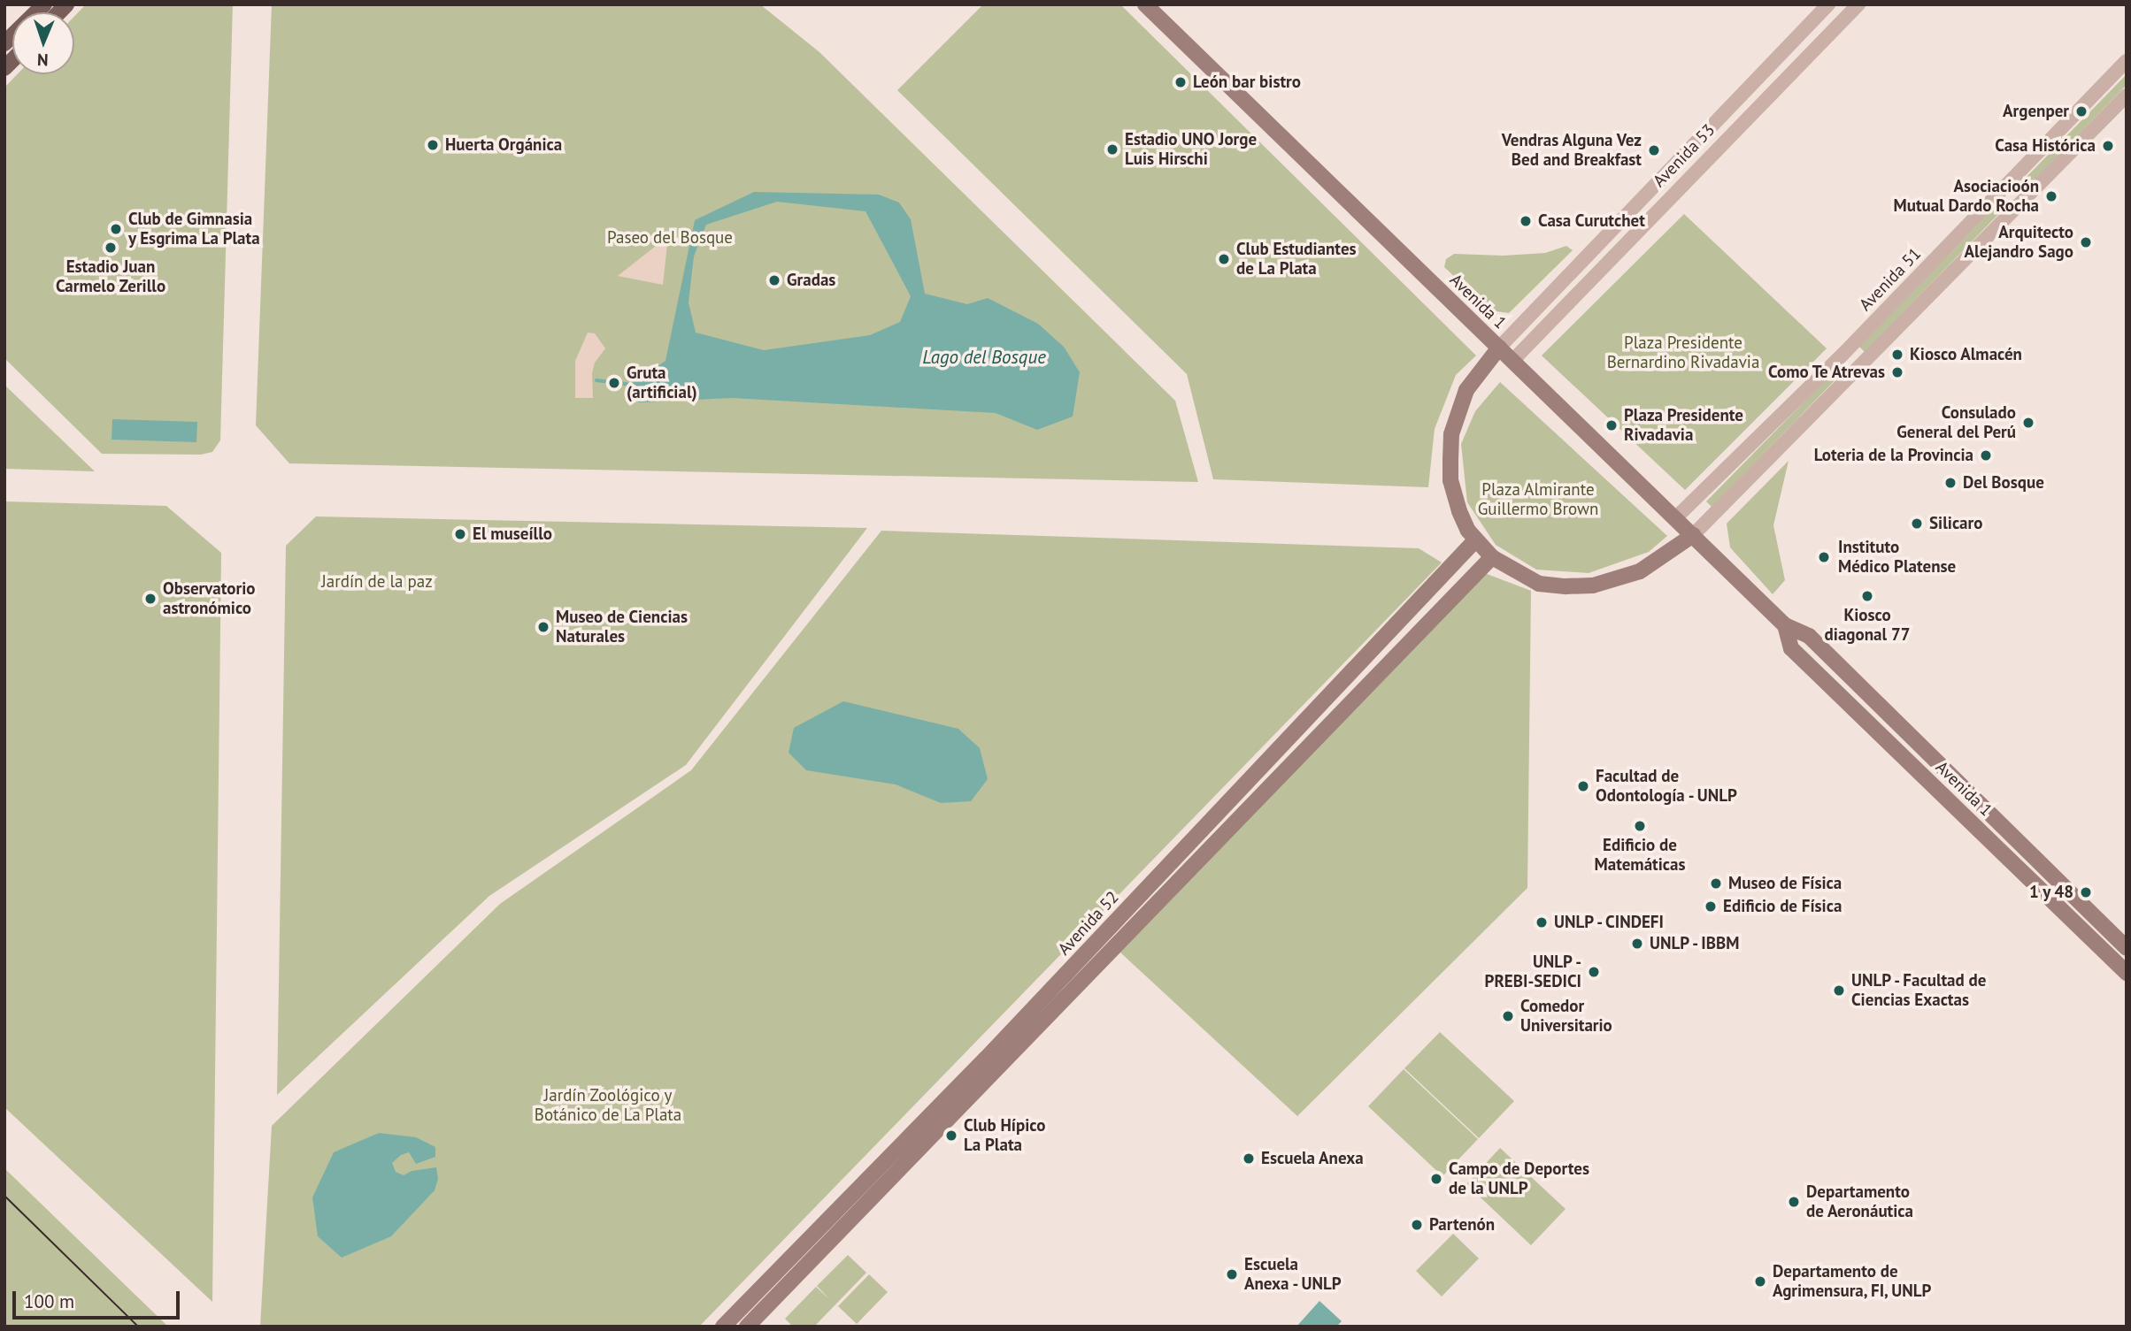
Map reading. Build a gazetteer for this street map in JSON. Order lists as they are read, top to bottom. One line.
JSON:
{"streets":{"main road":["Avenida 1","Avenida 52"],"street":["Avenida 53","Avenida 51"]},"crossings":[["Avenida 53","Avenida 1"],["Avenida 51","Avenida 1"]],"water":["Lago del Bosque"],"parks":["Paseo del Bosque","Plaza Presidente Bernardino Rivadavia","Plaza Almirante Guillermo Brown","Jardín de la paz","Jardín Zoológico y Botánico de La Plata"],"places":["León bar bistro","Argenper","Huerta Orgánica","Casa Histórica","Estadio UNO Jorge Luis Hirschi","Vendras Alguna Vez Bed and Breakfast","Asociacioón Mutual Dardo Rocha","Casa Curutchet","Club de Gimnasia y Esgrima La Plata","Arquitecto Alejandro Sago","Estadio Juan Carmelo Zerillo","Club Estudiantes de La Plata","Gradas","Kiosco Almacén","Como Te Atrevas","Gruta (artificial)","Consulado General del Perú","Plaza Presidente Rivadavia","Loteria de la Provincia","Del Bosque","Silicaro","El museíllo","Instituto Médico Platense","Kiosco diagonal 77","Observatorio astronómico","Museo de Ciencias Naturales","Facultad de Odontología - UNLP","Edificio de Matemáticas","Museo de Física","1 y 48","Edificio de Física","UNLP - CINDEFI","UNLP - IBBM","UNLP - PREBI-SEDICI","UNLP - Facultad de Ciencias Exactas","Comedor Universitario","Club Hípico La Plata","Escuela Anexa","Campo de Deportes de la UNLP","Departamento de Aeronáutica","Partenón","Escuela Anexa - UNLP","Departamento de Agrimensura, FI, UNLP"],"scale_bar":"100 m","north":"bottom"}
